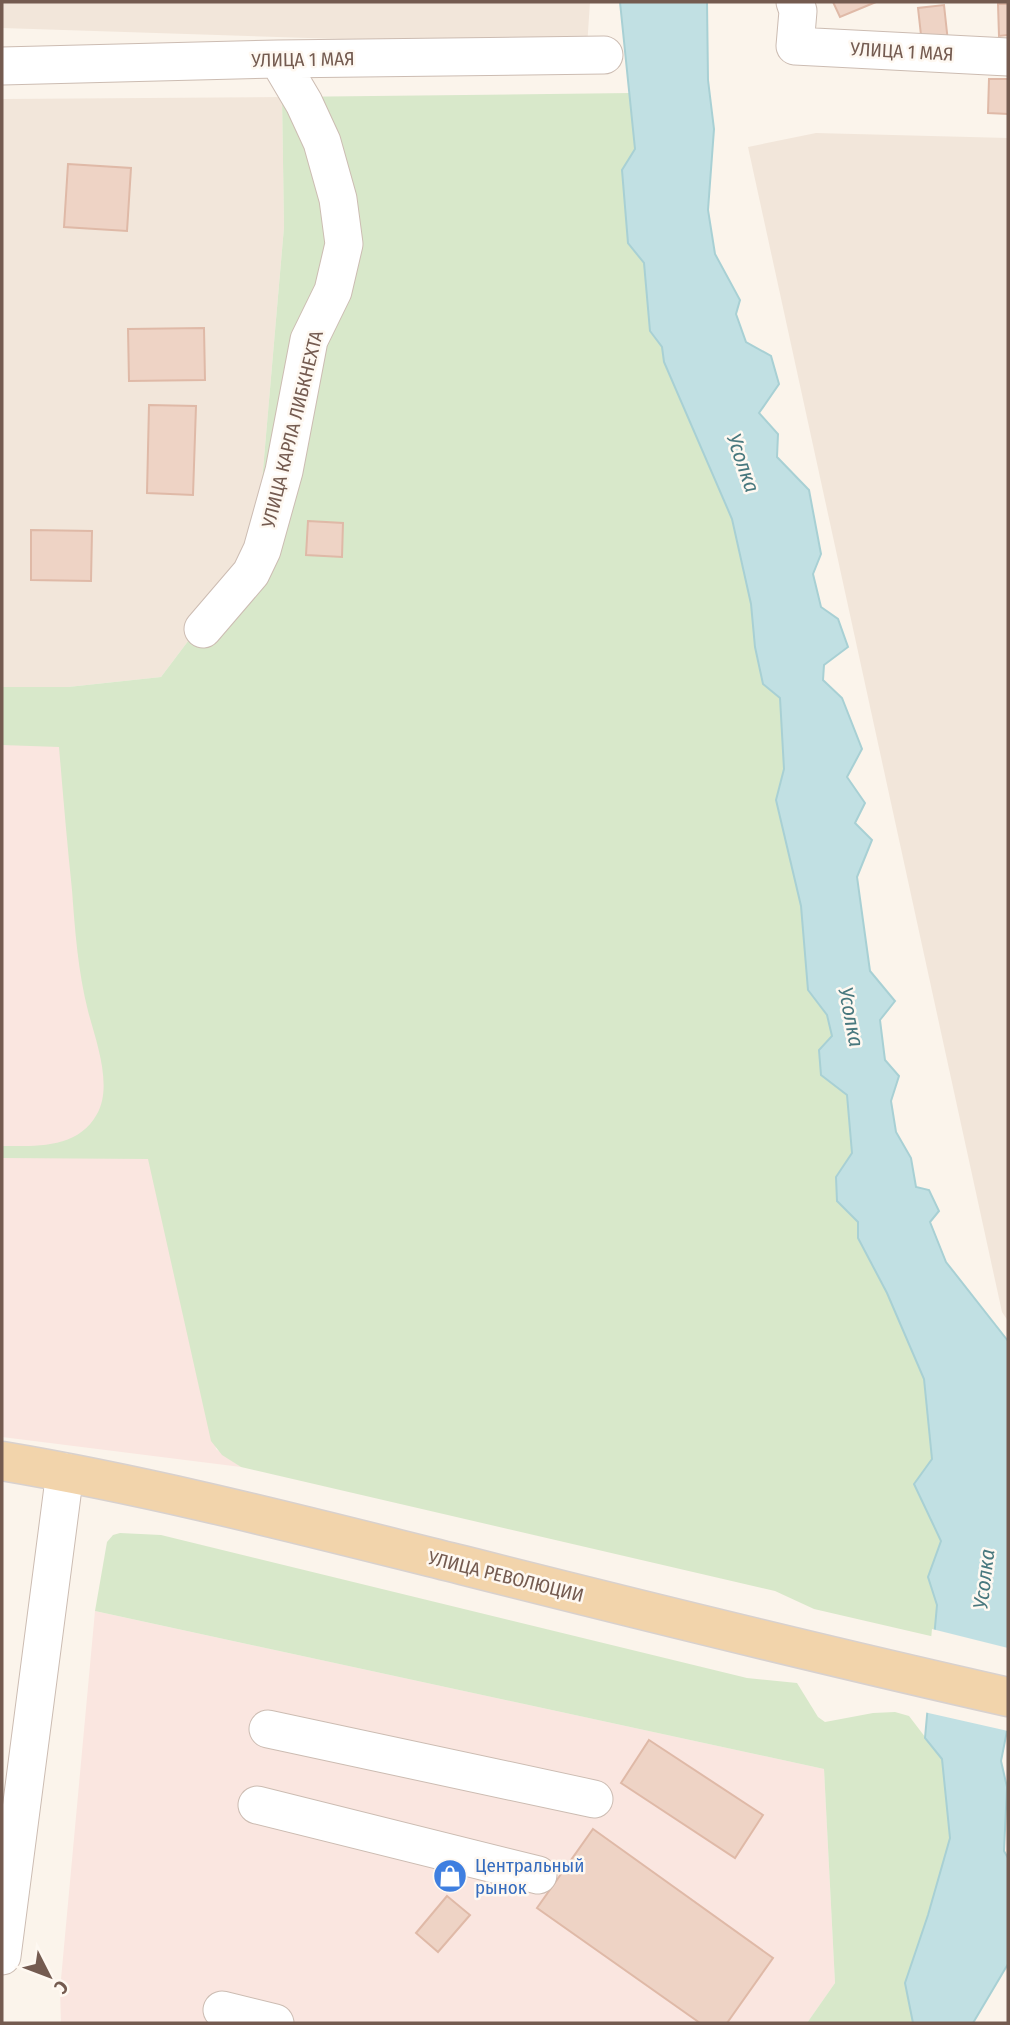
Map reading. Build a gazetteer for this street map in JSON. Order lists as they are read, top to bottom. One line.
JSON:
{"streets":{"main road":["УЛИЦА РЕВОЛЮЦИИ"],"street":["УЛИЦА 1 МАЯ","УЛИЦА КАРЛА ЛИБКНЕХТА"]},"crossings":[["УЛИЦА 1 МАЯ","УЛИЦА КАРЛА ЛИБКНЕХТА"]],"water":["Усолка"],"places":{"shop":["Центральный рынок"]},"north":"bottom right"}
